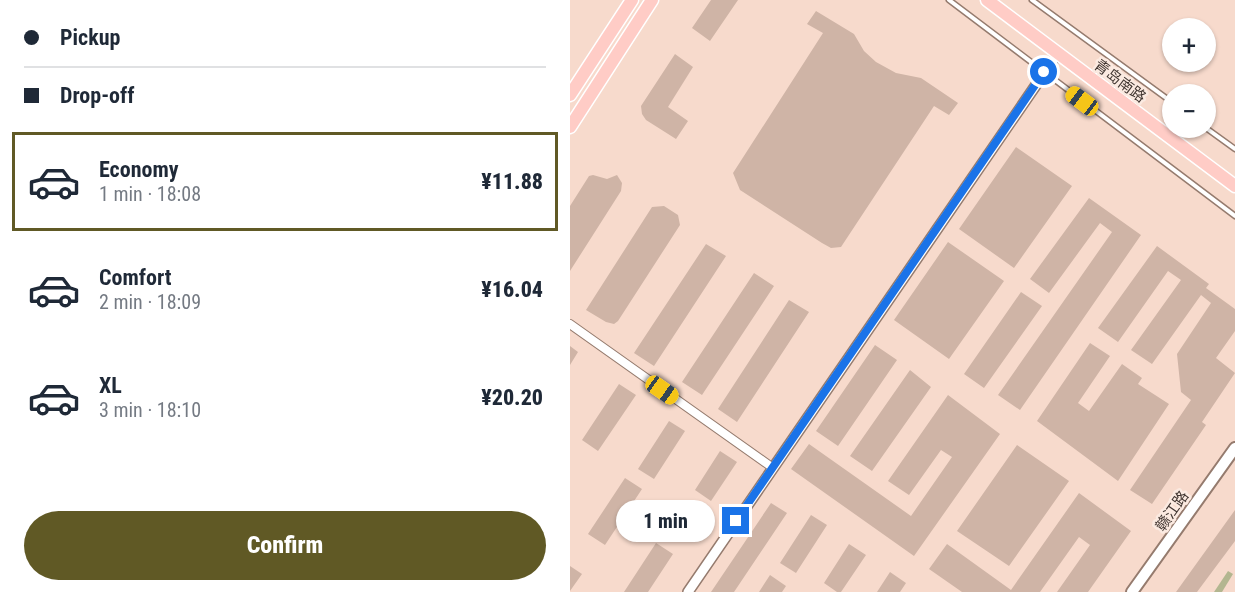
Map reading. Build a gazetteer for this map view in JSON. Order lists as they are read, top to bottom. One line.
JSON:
{"streets":{"main road":["青岛南路","赣江路"]},"page":{"banner":["Pickup","Drop-off"],"map_buttons":["+","−"],"list":[{"name":"Economy","note":"1 min · 18:08","value":"¥11.88"},{"name":"Comfort","note":"2 min · 18:09","value":"¥16.04"},{"name":"XL","note":"3 min · 18:10","value":"¥20.20"}],"buttons":"Confirm","bubble":"1 min"}}
